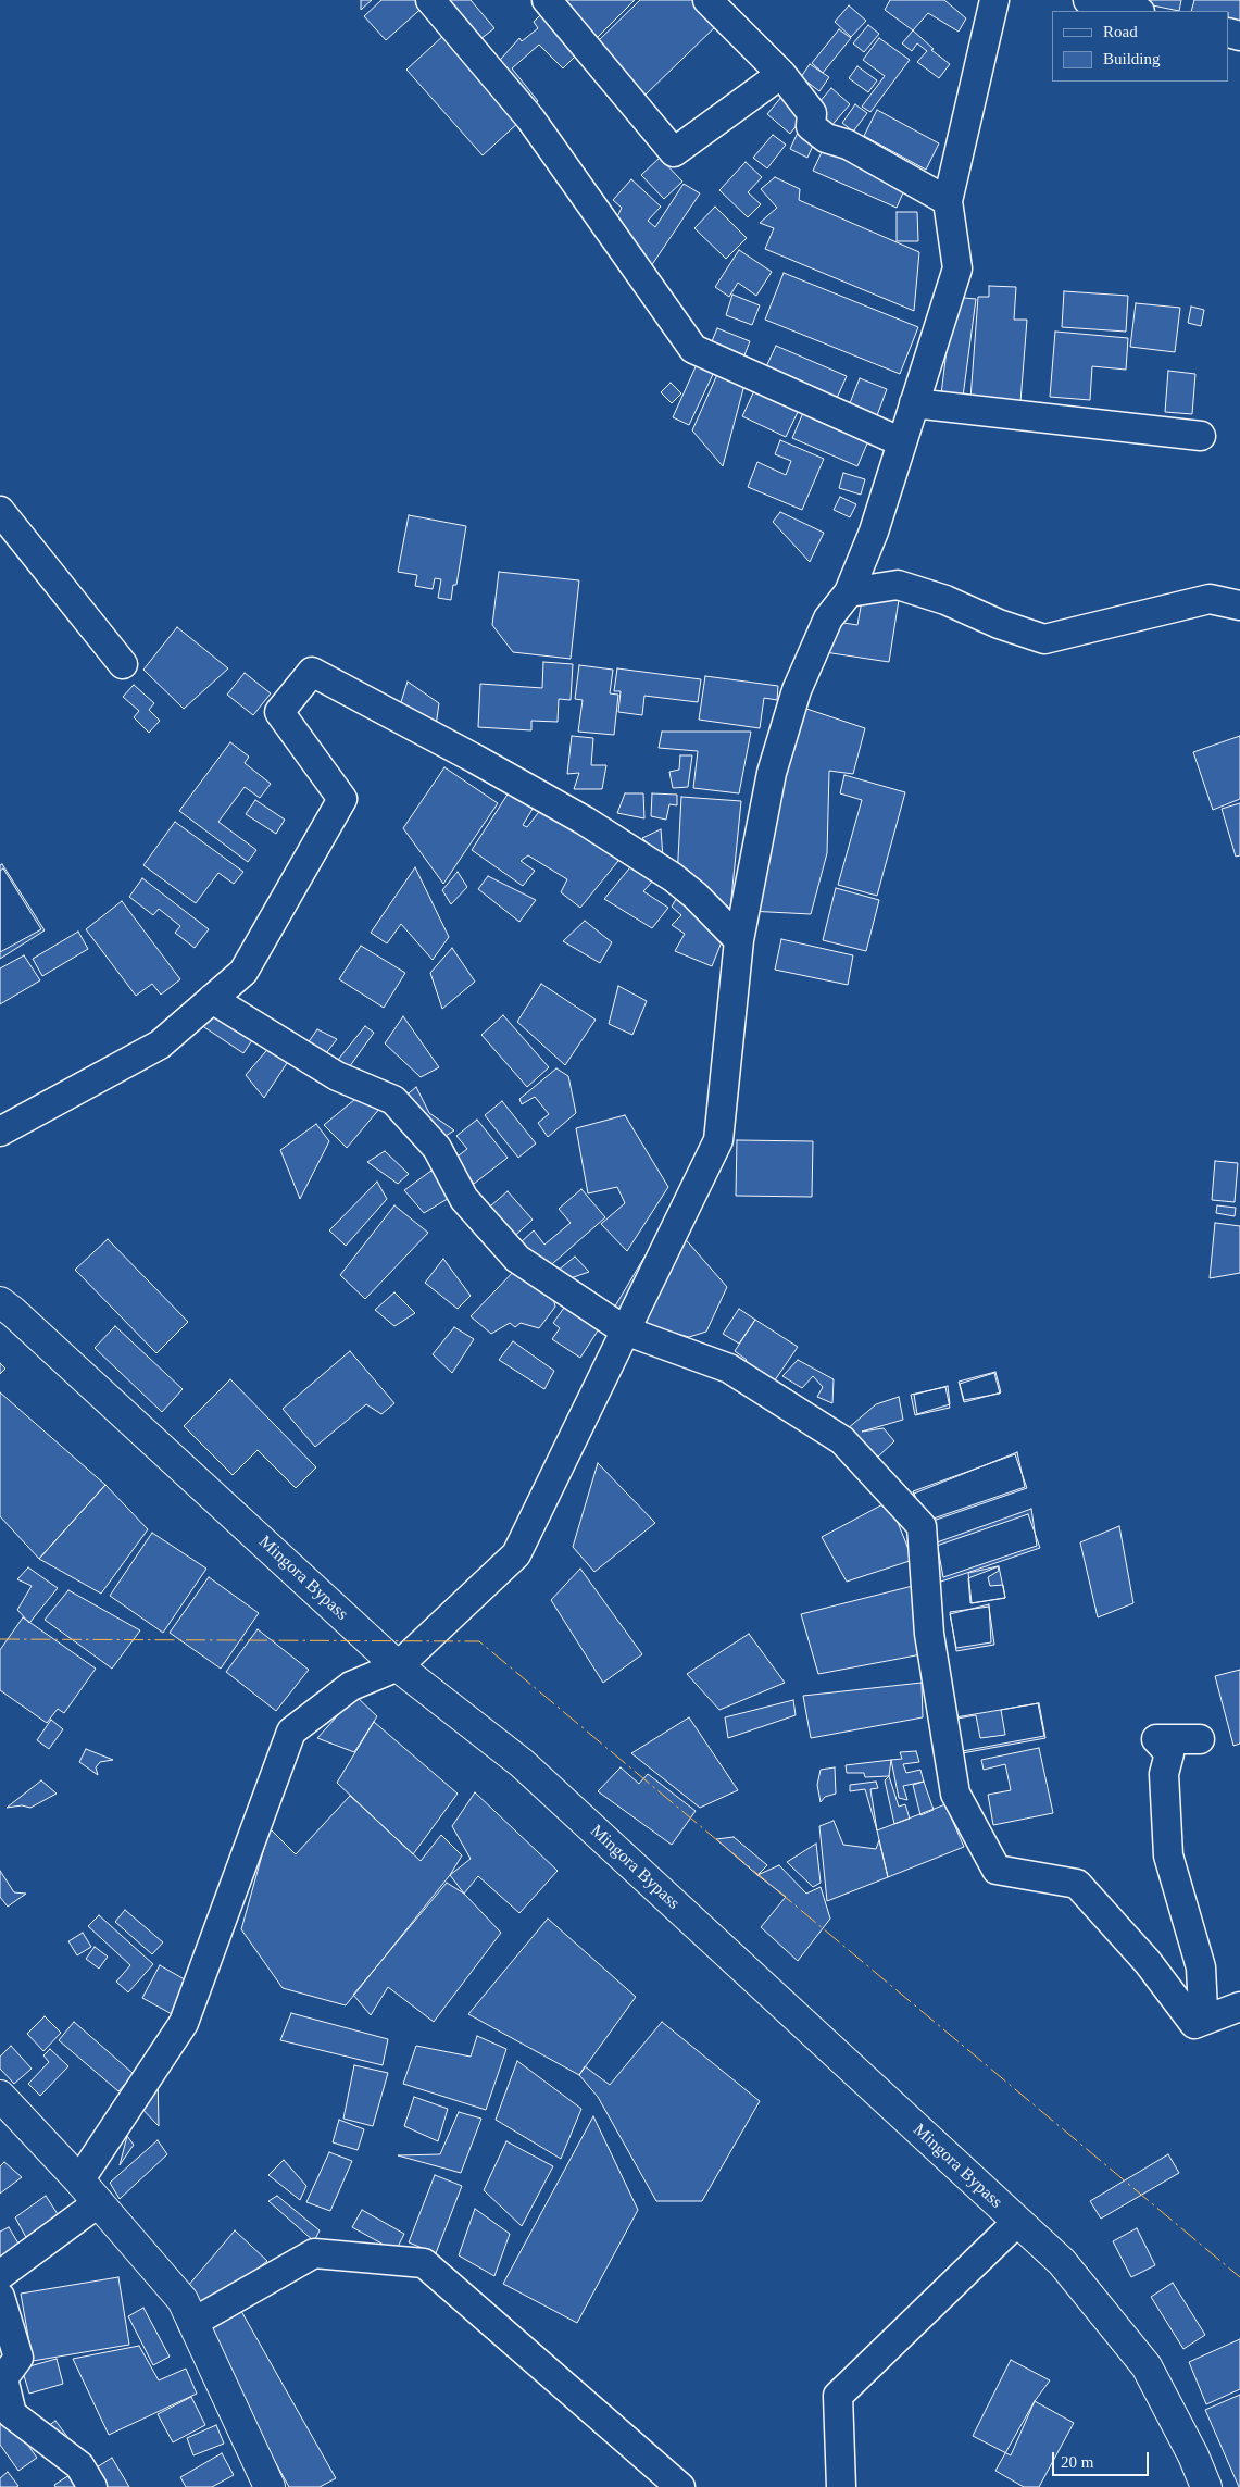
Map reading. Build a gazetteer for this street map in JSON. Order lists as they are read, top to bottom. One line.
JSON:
{"streets":{"main road":["Mingora Bypass"]},"legend":["Road","Building"],"scale_bar":"20 m"}
